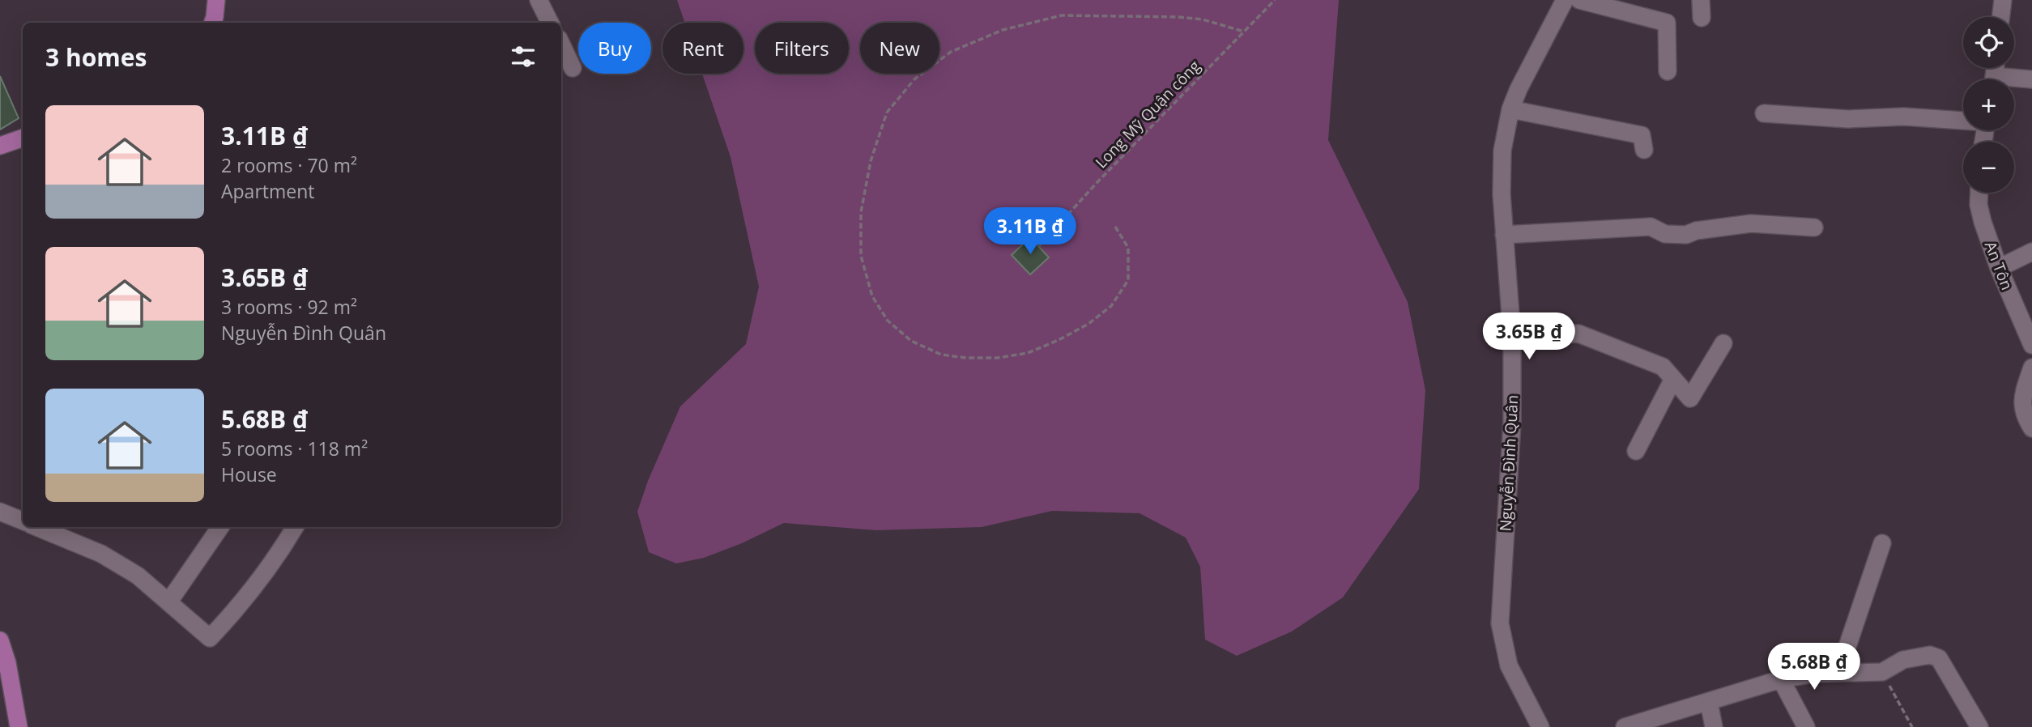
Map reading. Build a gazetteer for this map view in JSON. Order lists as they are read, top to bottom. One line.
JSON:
{"streets":{"street":["An Tôn","Nguyễn Đình Quân"],"path":["Long Mỹ Quận công"]},"page":{"map_buttons":["+","−"],"chip":["Buy","Rent","Filters","New"],"heading":"3 homes","list":[{"name":"3.11B ₫","note":"2 rooms · 70 m² · Apartment"},{"name":"3.65B ₫","note":"3 rooms · 92 m² · Nguyễn Đình Quân"},{"name":"5.68B ₫","note":"5 rooms · 118 m² · House"}],"price":["3.11B ₫","3.65B ₫","5.68B ₫"]}}
